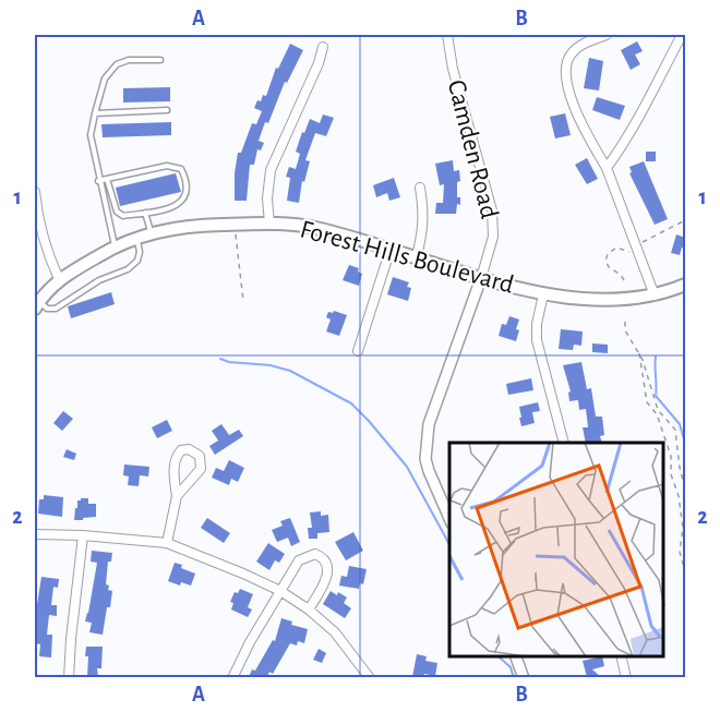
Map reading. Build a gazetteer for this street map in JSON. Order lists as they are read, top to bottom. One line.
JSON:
{"streets":{"main road":["Forest Hills Boulevard"],"street":["Camden Road"]},"crossings":[["Camden Road","Forest Hills Boulevard"]],"grid":{"columns":["A","B"],"rows":["1","2"]}}
